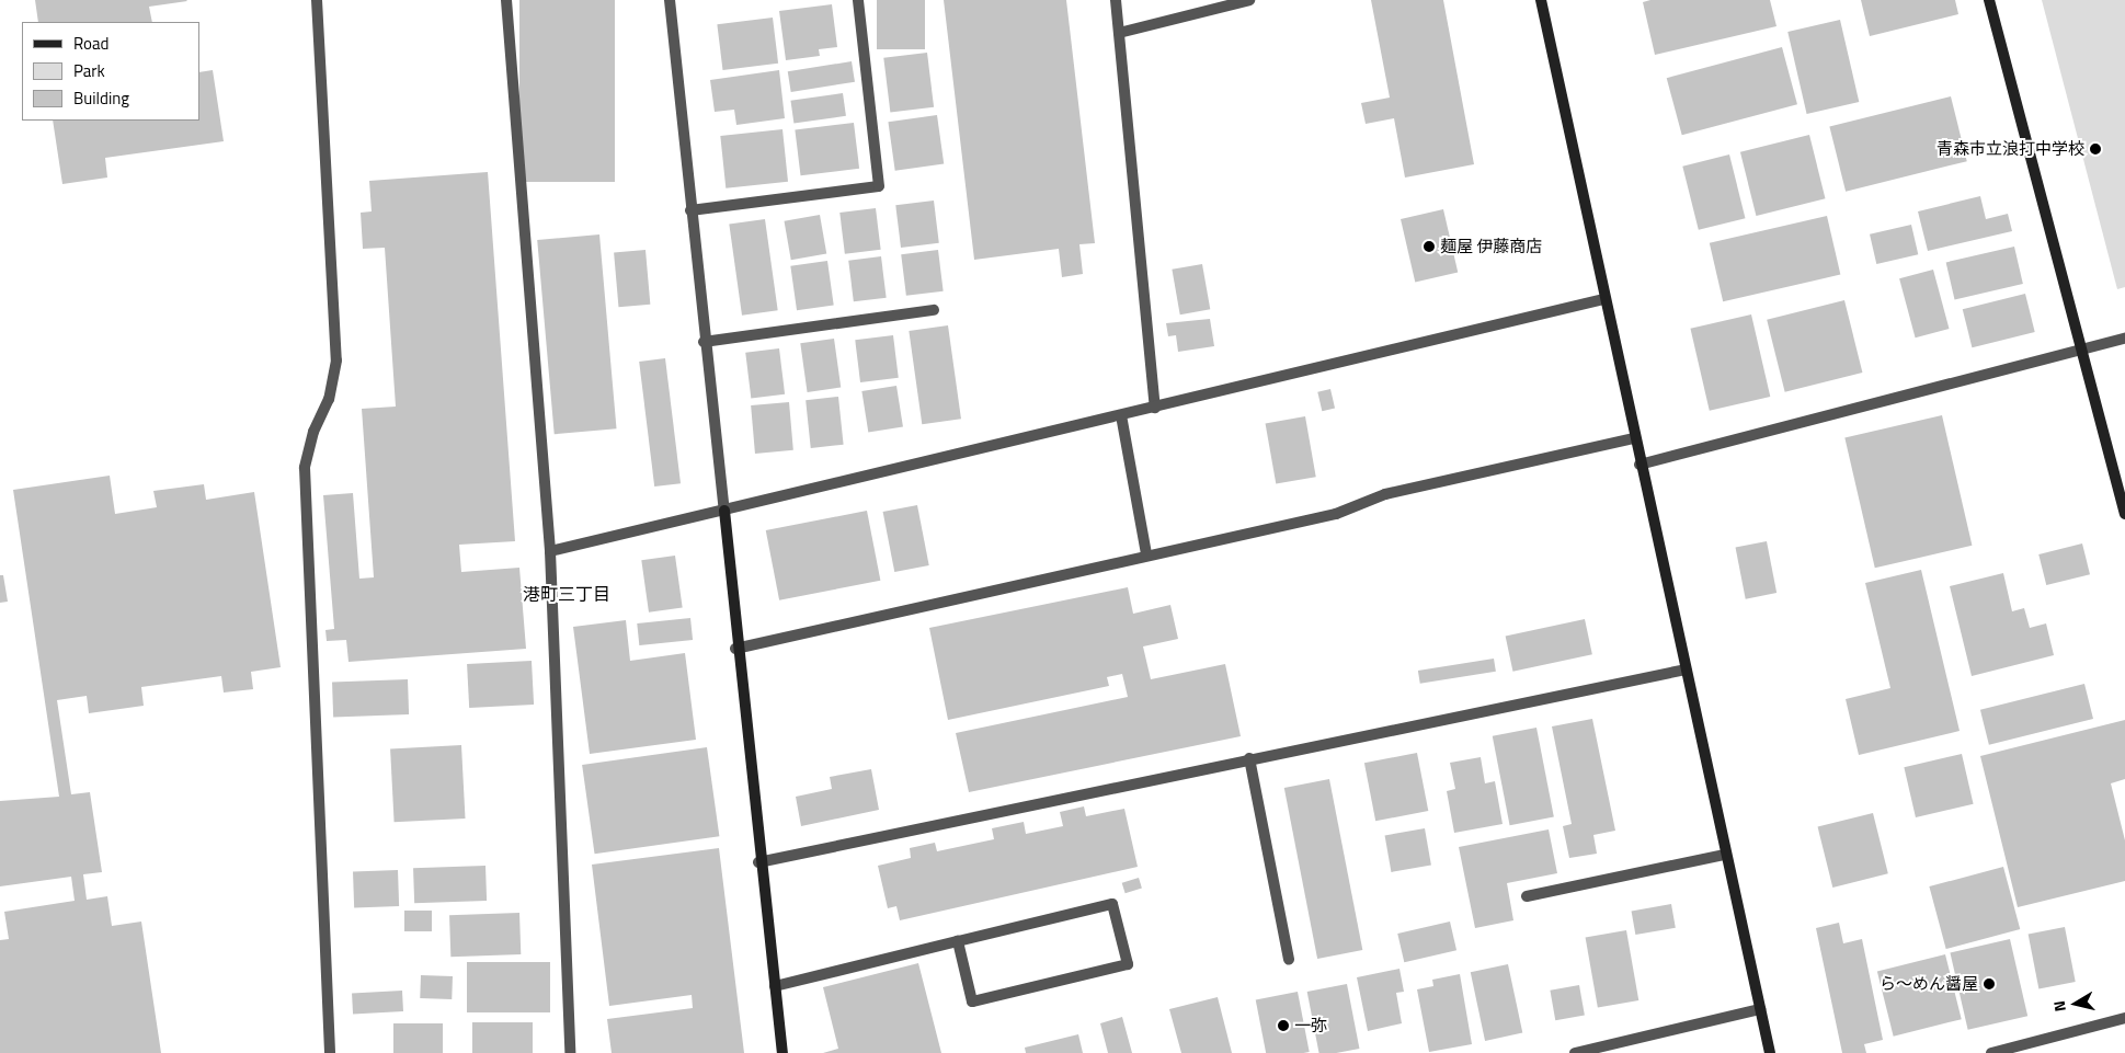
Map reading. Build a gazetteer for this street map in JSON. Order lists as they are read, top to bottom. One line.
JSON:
{"districts":["港町三丁目"],"places":["青森市立浪打中学校","麺屋 伊藤商店","ら～めん醤屋","一弥"],"legend":["Road","Park","Building"],"north":"left"}
